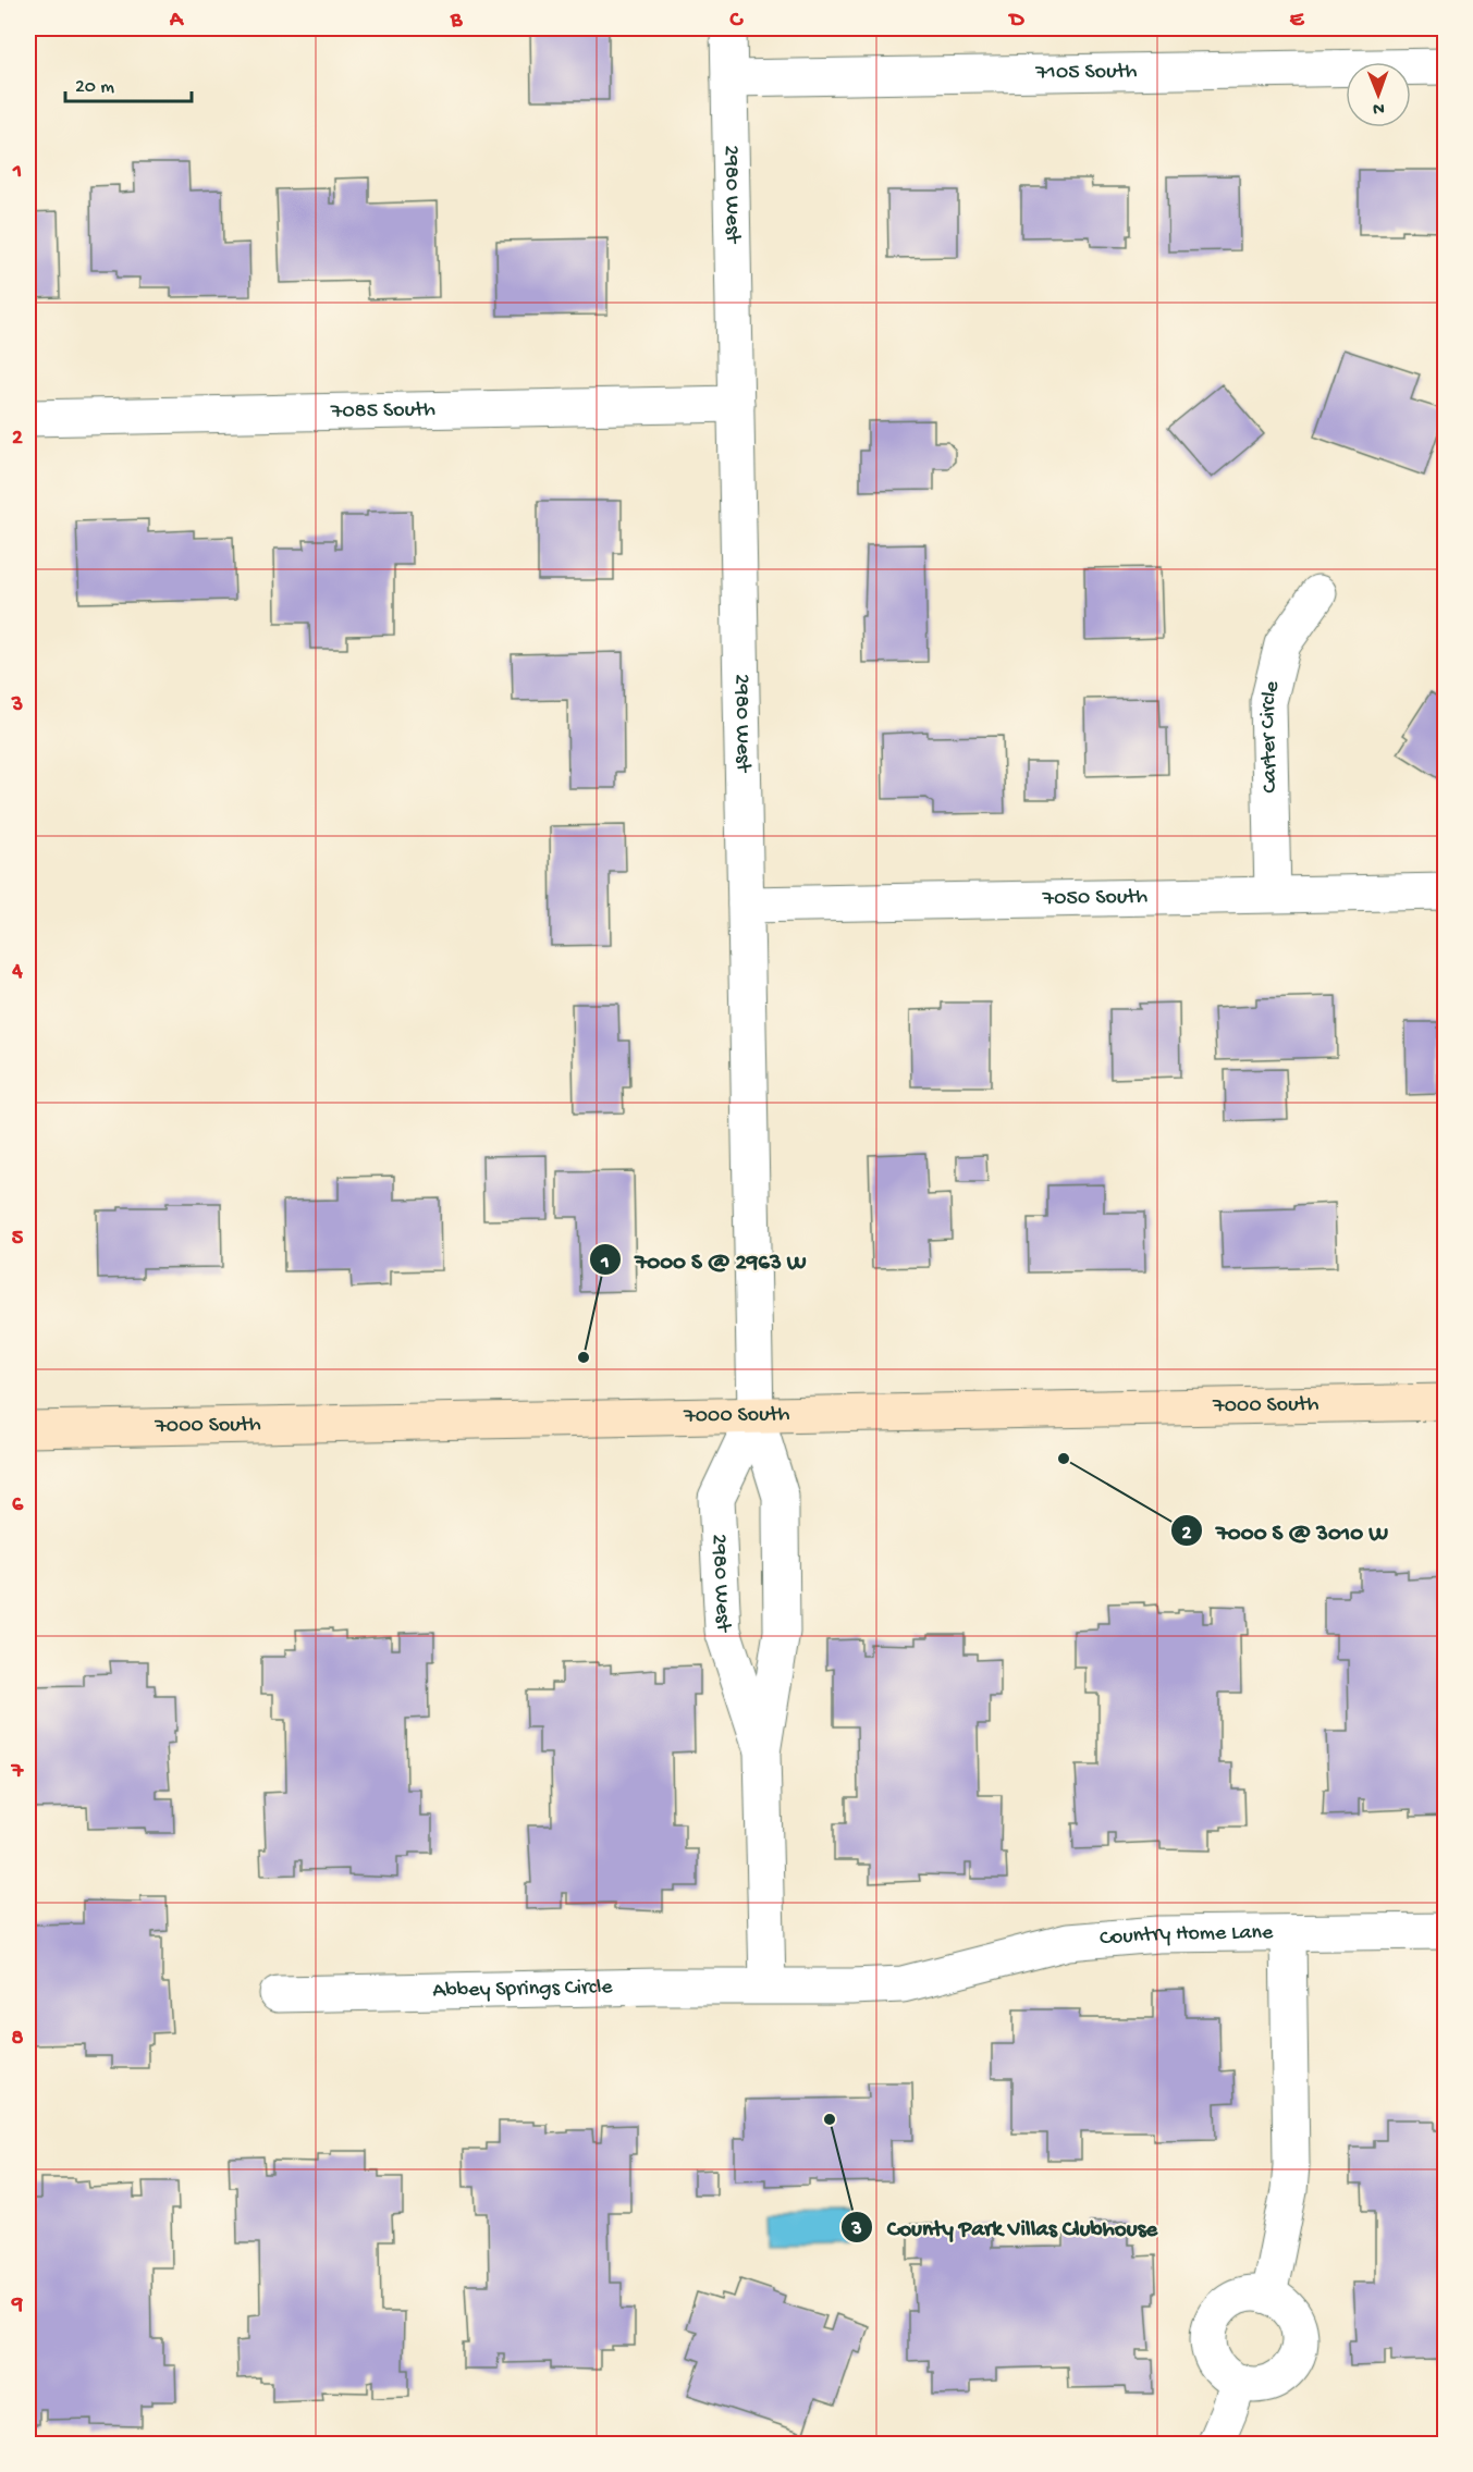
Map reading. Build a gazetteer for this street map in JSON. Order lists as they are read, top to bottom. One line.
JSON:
{"streets":{"main road":["7000 South"],"street":["7105 South","2980 West","7085 South","Carter Circle","7050 South","Country Home Lane","Abbey Springs Circle"]},"crossings":[["7105 South","2980 West"],["2980 West","7085 South"],["2980 West","7050 South"],["2980 West","7000 South"],["2980 West","Country Home Lane"],["2980 West","Abbey Springs Circle"],["Carter Circle","7050 South"],["Country Home Lane","Abbey Springs Circle"]],"places":["7000 S @ 2963 W","7000 S @ 3010 W","County Park Villas Clubhouse"],"scale_bar":"20 m","north":"bottom","grid":{"columns":["A","B","C","D","E"],"rows":["1","2","3","4","5","6","7","8","9"]}}
